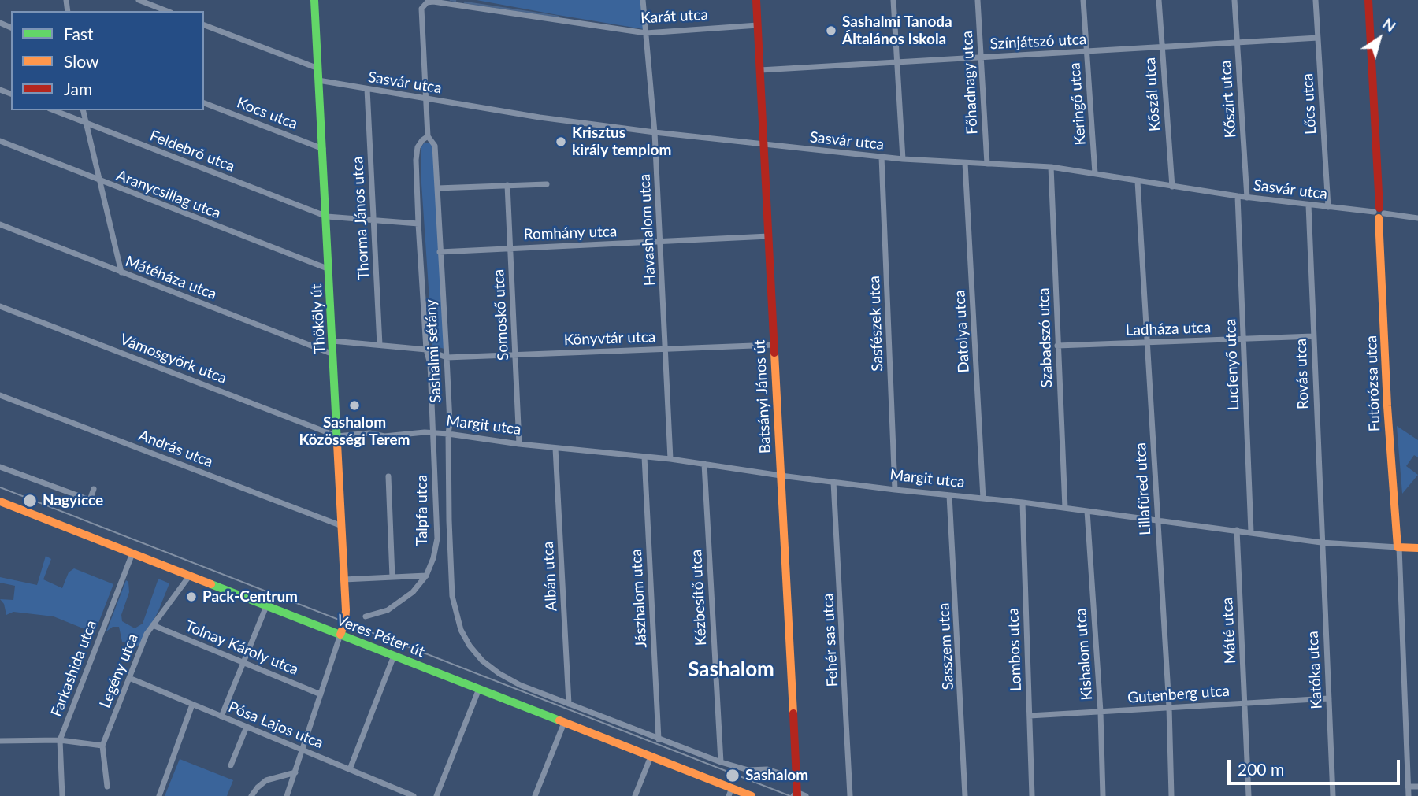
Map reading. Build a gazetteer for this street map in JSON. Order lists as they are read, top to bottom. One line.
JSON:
{"streets":{"street":["Karát utca","Színjátszó utca","Sasvár utca","Főhadnagy utca","Kőszál utca","Kőszirt utca","Keringő utca","Lőcs utca","Kocs utca","Feldebrő utca","Aranycsillag utca","Thorma János utca","Havashalom utca","Romhány utca","Mátéháza utca","Somoskő utca","Thököly út","Sasfészek utca","Ladháza utca","Datolya utca","Szabadszó utca","Könyvtár utca","Sashalmi sétány","Vámosgyörk utca","Lucfenyő utca","Rovás utca","Futórózsa utca","Batsányi János út","Margit utca","András utca","Lillafüred utca","Talpfa utca","Albán utca","Kézbesítő utca","Jászhalom utca","Máté utca","Veres Péter út","Fehér sas utca","Sasszem utca","Tolnay Károly utca","Lombos utca","Kishalom utca","Farkashida utca","Katóka utca","Legény utca","Gutenberg utca","Pósa Lajos utca"]},"crossings":[["Karát utca","Havashalom utca"],["Karát utca","Sashalmi sétány"],["Karát utca","Batsányi János út"],["Színjátszó utca","Főhadnagy utca"],["Színjátszó utca","Kőszál utca"],["Színjátszó utca","Kőszirt utca"],["Színjátszó utca","Keringő utca"],["Színjátszó utca","Lőcs utca"],["Színjátszó utca","Batsányi János út"],["Sasvár utca","Főhadnagy utca"],["Sasvár utca","Kőszál utca"],["Sasvár utca","Kőszirt utca"],["Sasvár utca","Keringő utca"],["Sasvár utca","Lőcs utca"],["Sasvár utca","Thorma János utca"],["Sasvár utca","Havashalom utca"],["Sasvár utca","Thököly út"],["Sasvár utca","Sasfészek utca"],["Sasvár utca","Datolya utca"],["Sasvár utca","Szabadszó utca"],["Sasvár utca","Sashalmi sétány"],["Sasvár utca","Lucfenyő utca"],["Sasvár utca","Rovás utca"],["Sasvár utca","Futórózsa utca"],["Sasvár utca","Batsányi János út"],["Sasvár utca","Lillafüred utca"],["Kocs utca","Thököly út"],["Feldebrő utca","Thorma János utca"],["Feldebrő utca","Thököly út"],["Feldebrő utca","Sashalmi sétány"],["Aranycsillag utca","Thököly út"],["Havashalom utca","Romhány utca"],["Havashalom utca","Könyvtár utca"],["Havashalom utca","Margit utca"],["Romhány utca","Somoskő utca"],["Romhány utca","Sashalmi sétány"],["Romhány utca","Batsányi János út"],["Mátéháza utca","Thököly út"],["Somoskő utca","Könyvtár utca"],["Somoskő utca","Margit utca"],["Thököly út","Vámosgyörk utca"],["Thököly út","Margit utca"],["Thököly út","András utca"],["Thököly út","Veres Péter út"],["Sasfészek utca","Margit utca"],["Ladháza utca","Szabadszó utca"],["Ladháza utca","Lucfenyő utca"],["Ladháza utca","Rovás utca"],["Ladháza utca","Lillafüred utca"],["Datolya utca","Margit utca"],["Szabadszó utca","Margit utca"],["Könyvtár utca","Sashalmi sétány"],["Könyvtár utca","Batsányi János út"],["Sashalmi sétány","Margit utca"],["Sashalmi sétány","Talpfa utca"],["Sashalmi sétány","Albán utca"],["Vámosgyörk utca","Margit utca"],["Lucfenyő utca","Margit utca"],["Rovás utca","Margit utca"],["Rovás utca","Katóka utca"],["Futórózsa utca","Margit utca"],["Batsányi János út","Margit utca"],["Margit utca","Lillafüred utca"],["Margit utca","Talpfa utca"],["Margit utca","Albán utca"],["Margit utca","Kézbesítő utca"],["Margit utca","Jászhalom utca"],["Margit utca","Máté utca"],["Margit utca","Fehér sas utca"],["Margit utca","Sasszem utca"],["Margit utca","Lombos utca"],["Margit utca","Kishalom utca"],["Margit utca","Katóka utca"],["Lillafüred utca","Gutenberg utca"],["Máté utca","Gutenberg utca"],["Veres Péter út","Farkashida utca"],["Veres Péter út","Legény utca"],["Tolnay Károly utca","Legény utca"],["Lombos utca","Gutenberg utca"],["Kishalom utca","Gutenberg utca"],["Katóka utca","Gutenberg utca"],["Legény utca","Pósa Lajos utca"]],"districts":["Sashalom"],"places":["Sashalmi Tanoda Általános Iskola","Krisztus király templom","Sashalom Közösségi Terem","Nagyicce","Pack-Centrum","Sashalom"],"legend":["Fast","Slow","Jam"],"scale_bar":"200 m","north":"top right"}
